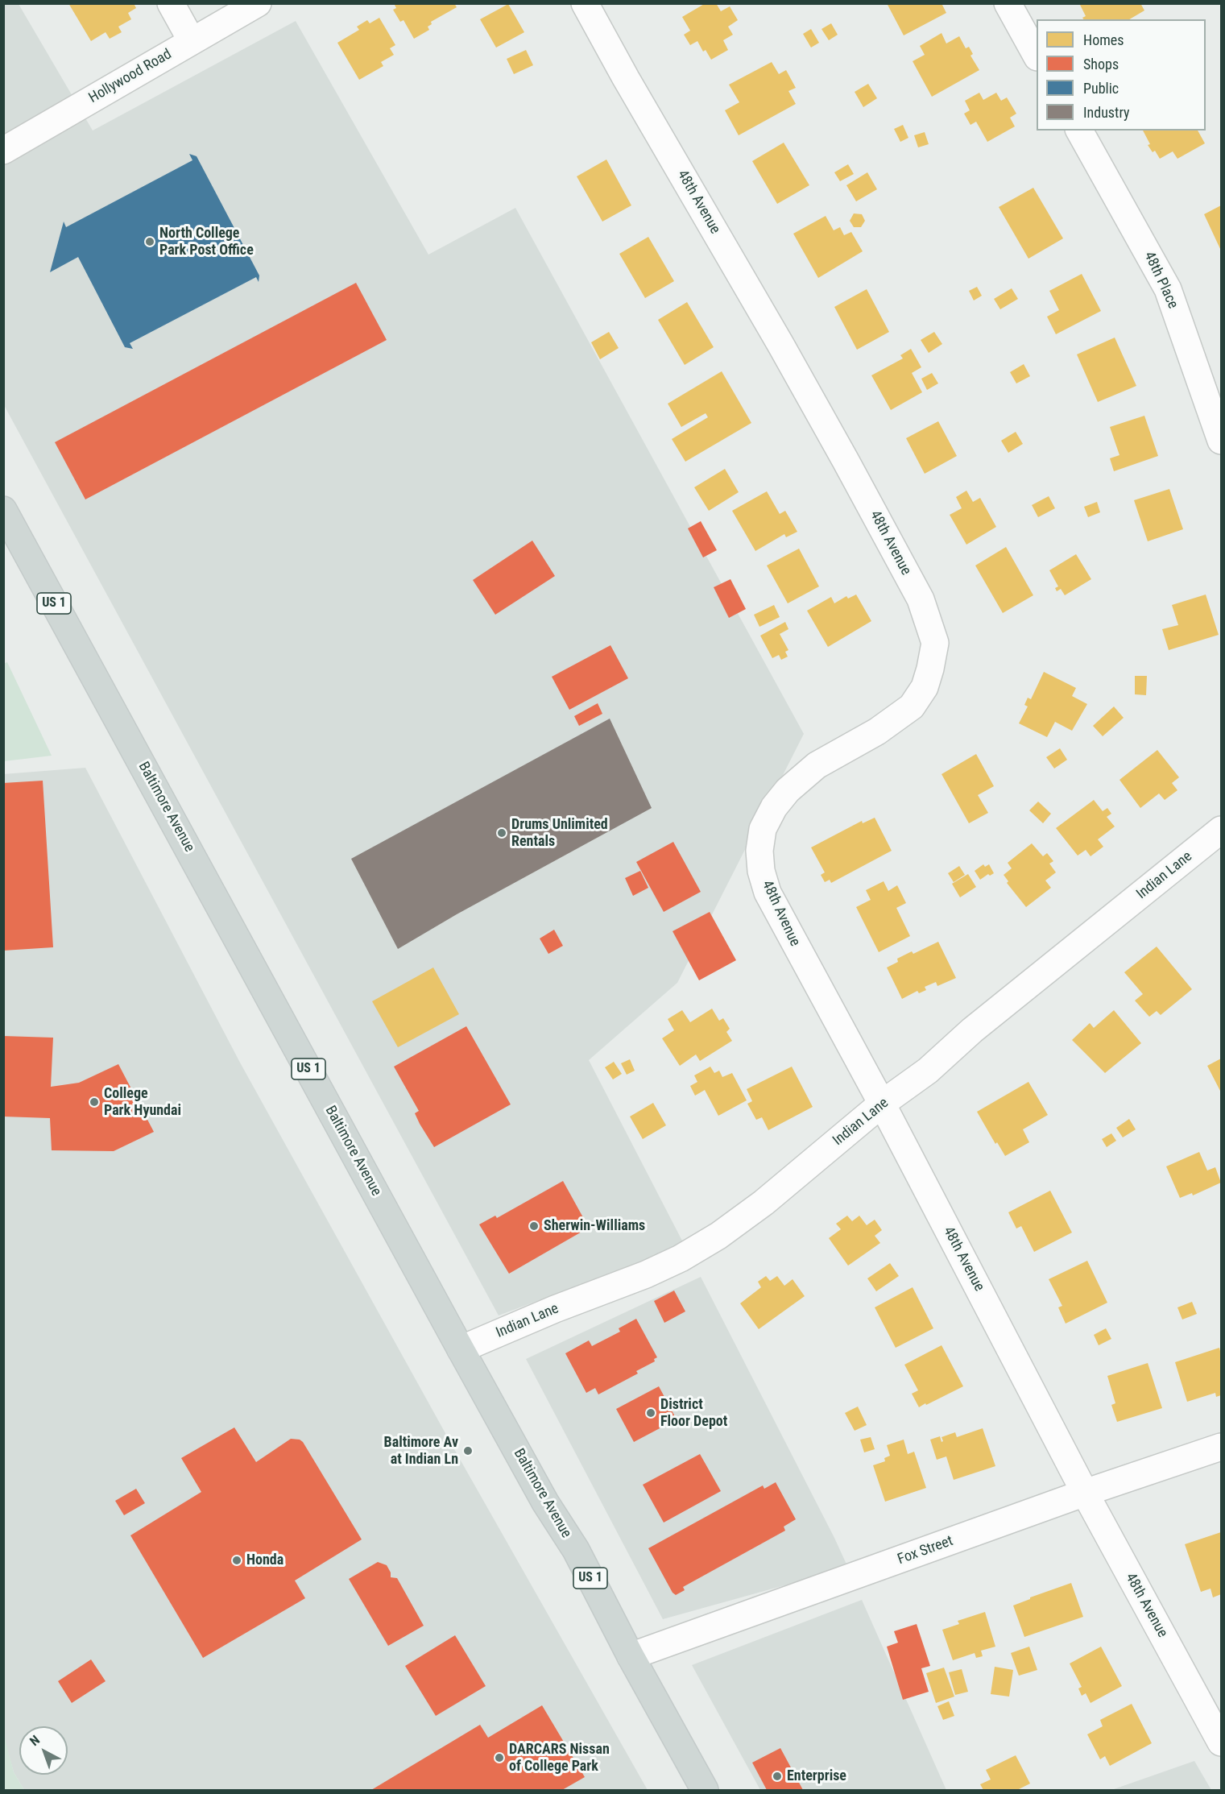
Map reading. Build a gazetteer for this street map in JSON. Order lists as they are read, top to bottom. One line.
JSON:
{"streets":{"main road":["US 1","Baltimore Avenue"],"street":["Hollywood Road","48th Avenue","48th Place","Indian Lane","Fox Street"]},"crossings":[["48th Avenue","Indian Lane"],["48th Avenue","Fox Street"],["Baltimore Avenue","Indian Lane"],["Baltimore Avenue","Fox Street"]],"places":["North College Park Post Office","Drums Unlimited Rentals","College Park Hyundai","Sherwin-Williams","District Floor Depot","Baltimore Av at Indian Ln","Honda","DARCARS Nissan of College Park","Enterprise"],"legend":["Homes","Shops","Public","Industry"],"north":"top left"}
